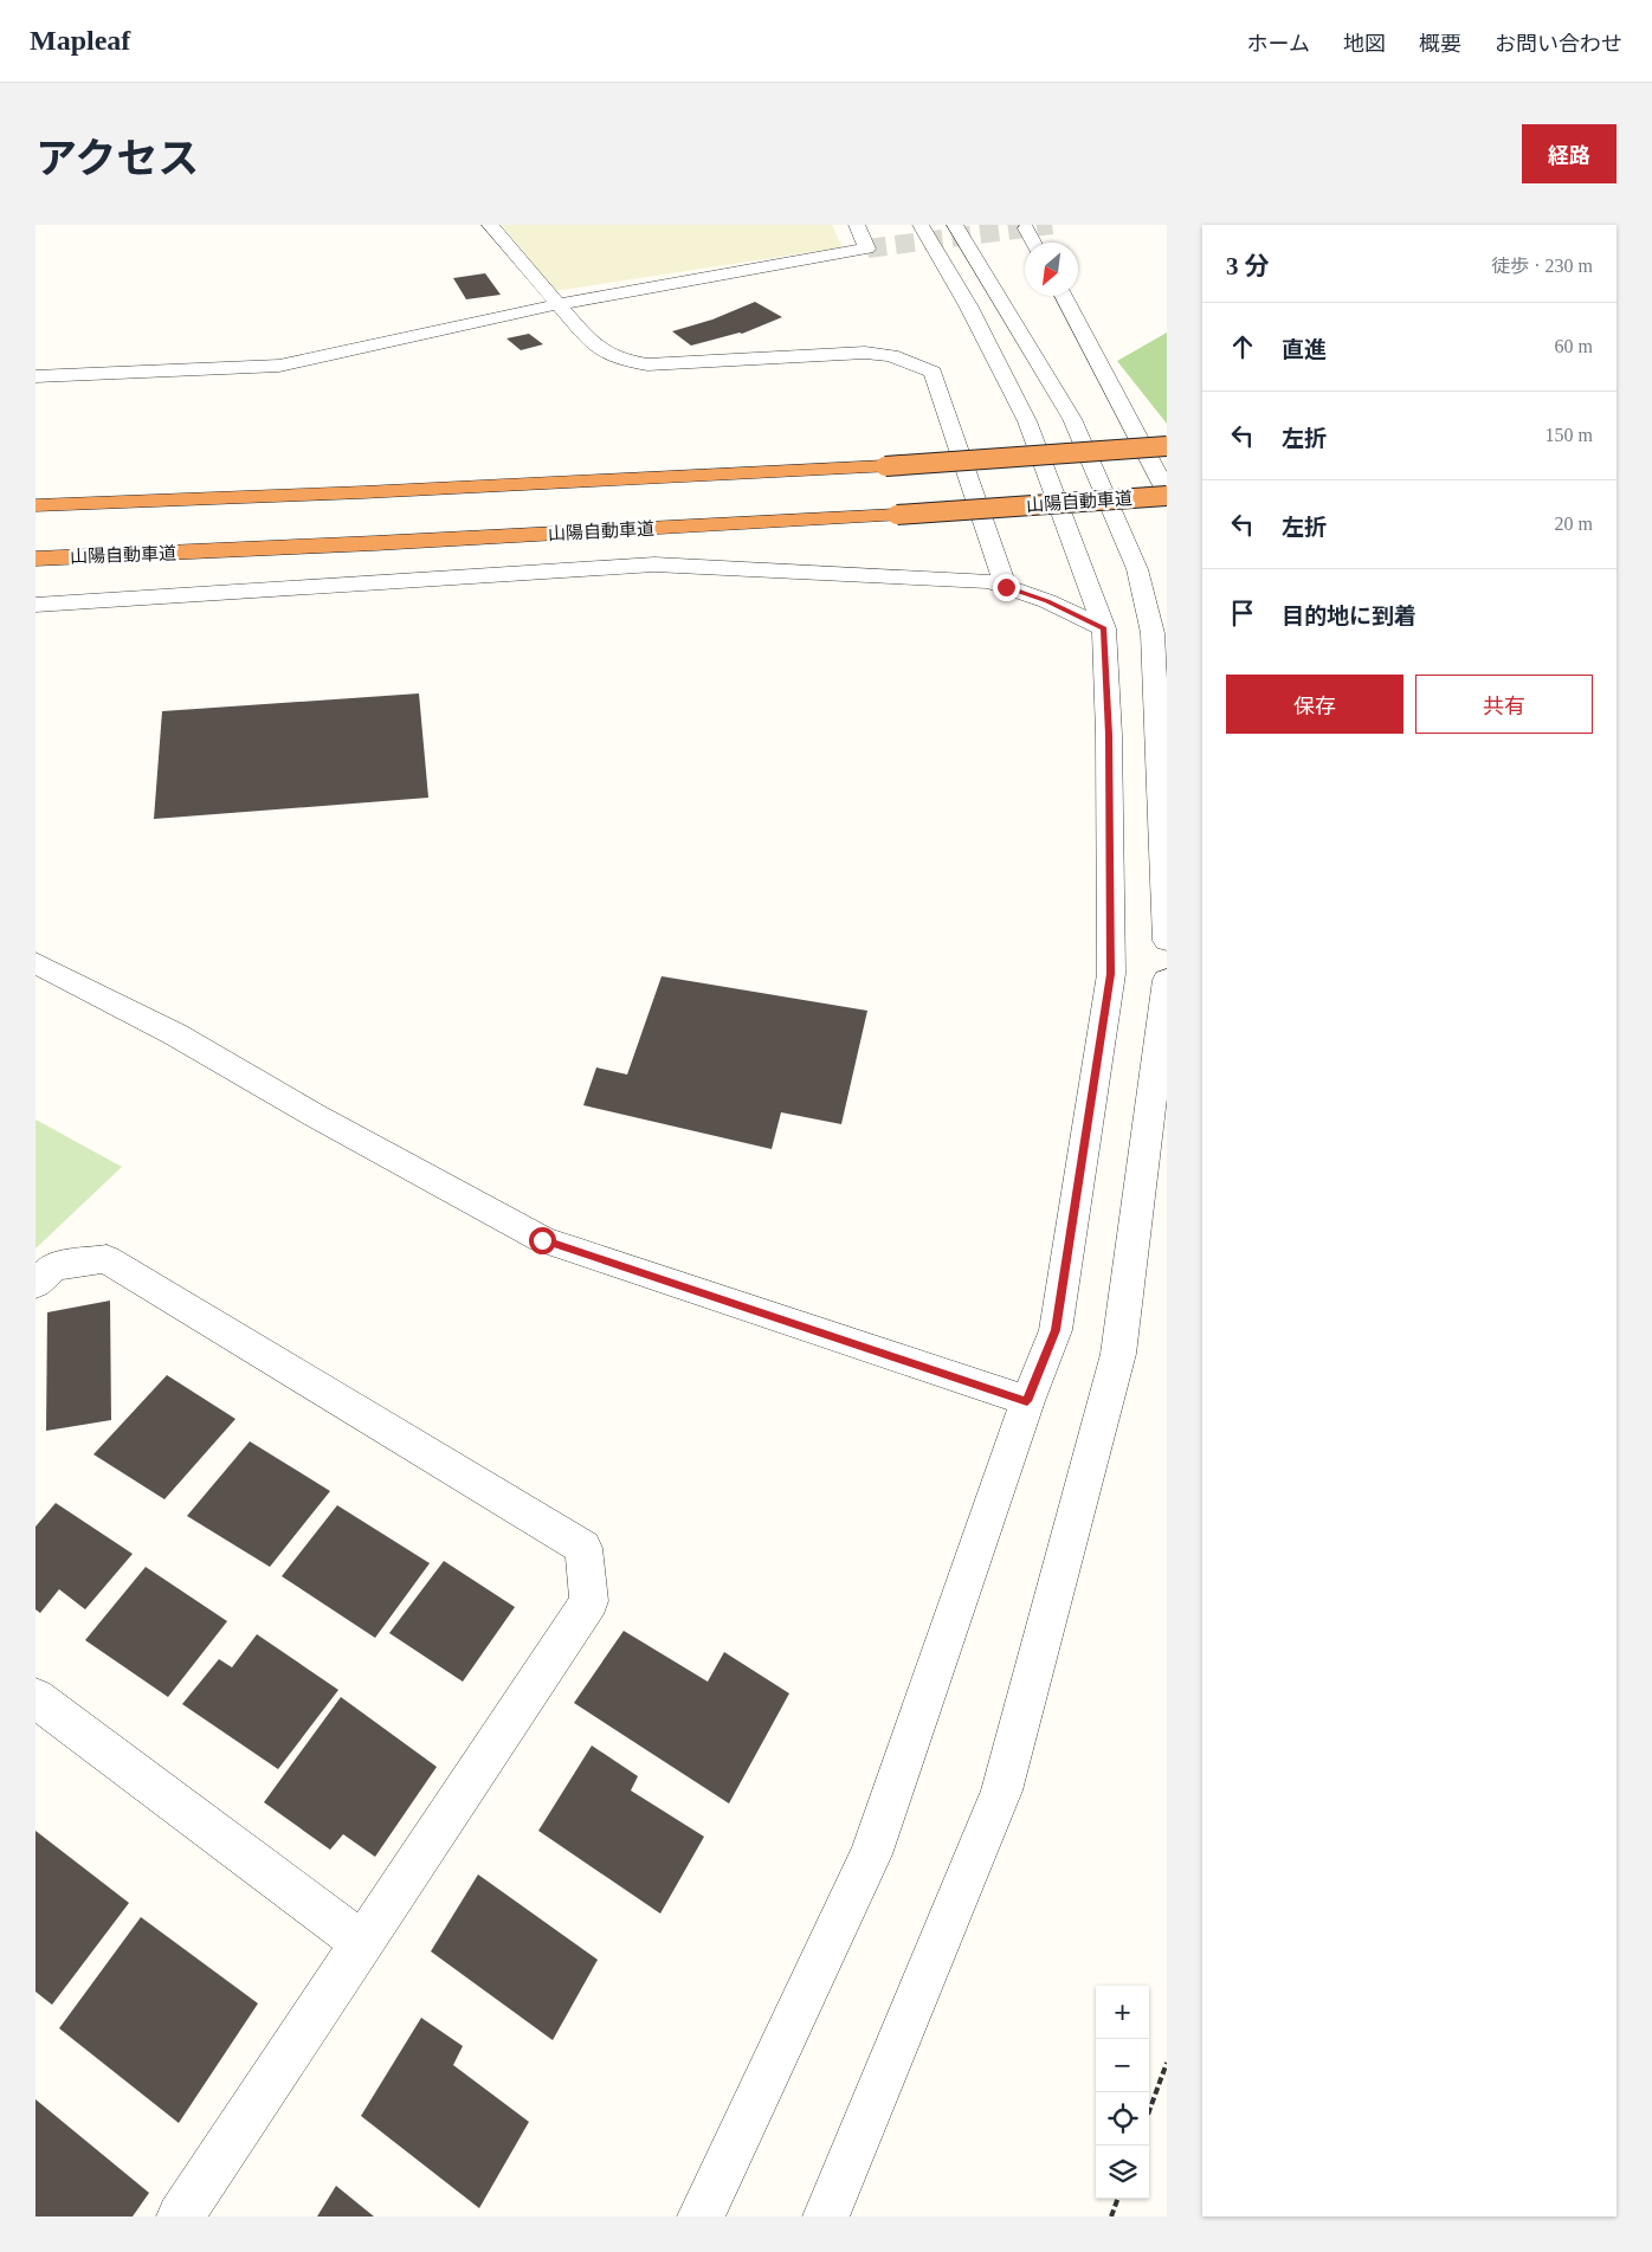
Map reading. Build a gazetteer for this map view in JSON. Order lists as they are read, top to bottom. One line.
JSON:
{"streets":{"highway":["山陽自動車道"]},"north":"bottom left","page":{"header":"Mapleaf","nav":["ホーム","地図","概要","お問い合わせ"],"title":"アクセス","buttons":["経路",["保存","共有"]],"heading":["3 分","徒歩 · 230 m"],"list":[["直進","60 m"],["左折","150 m"],["左折","20 m"],"目的地に到着"],"map_buttons":["+","−"]}}
